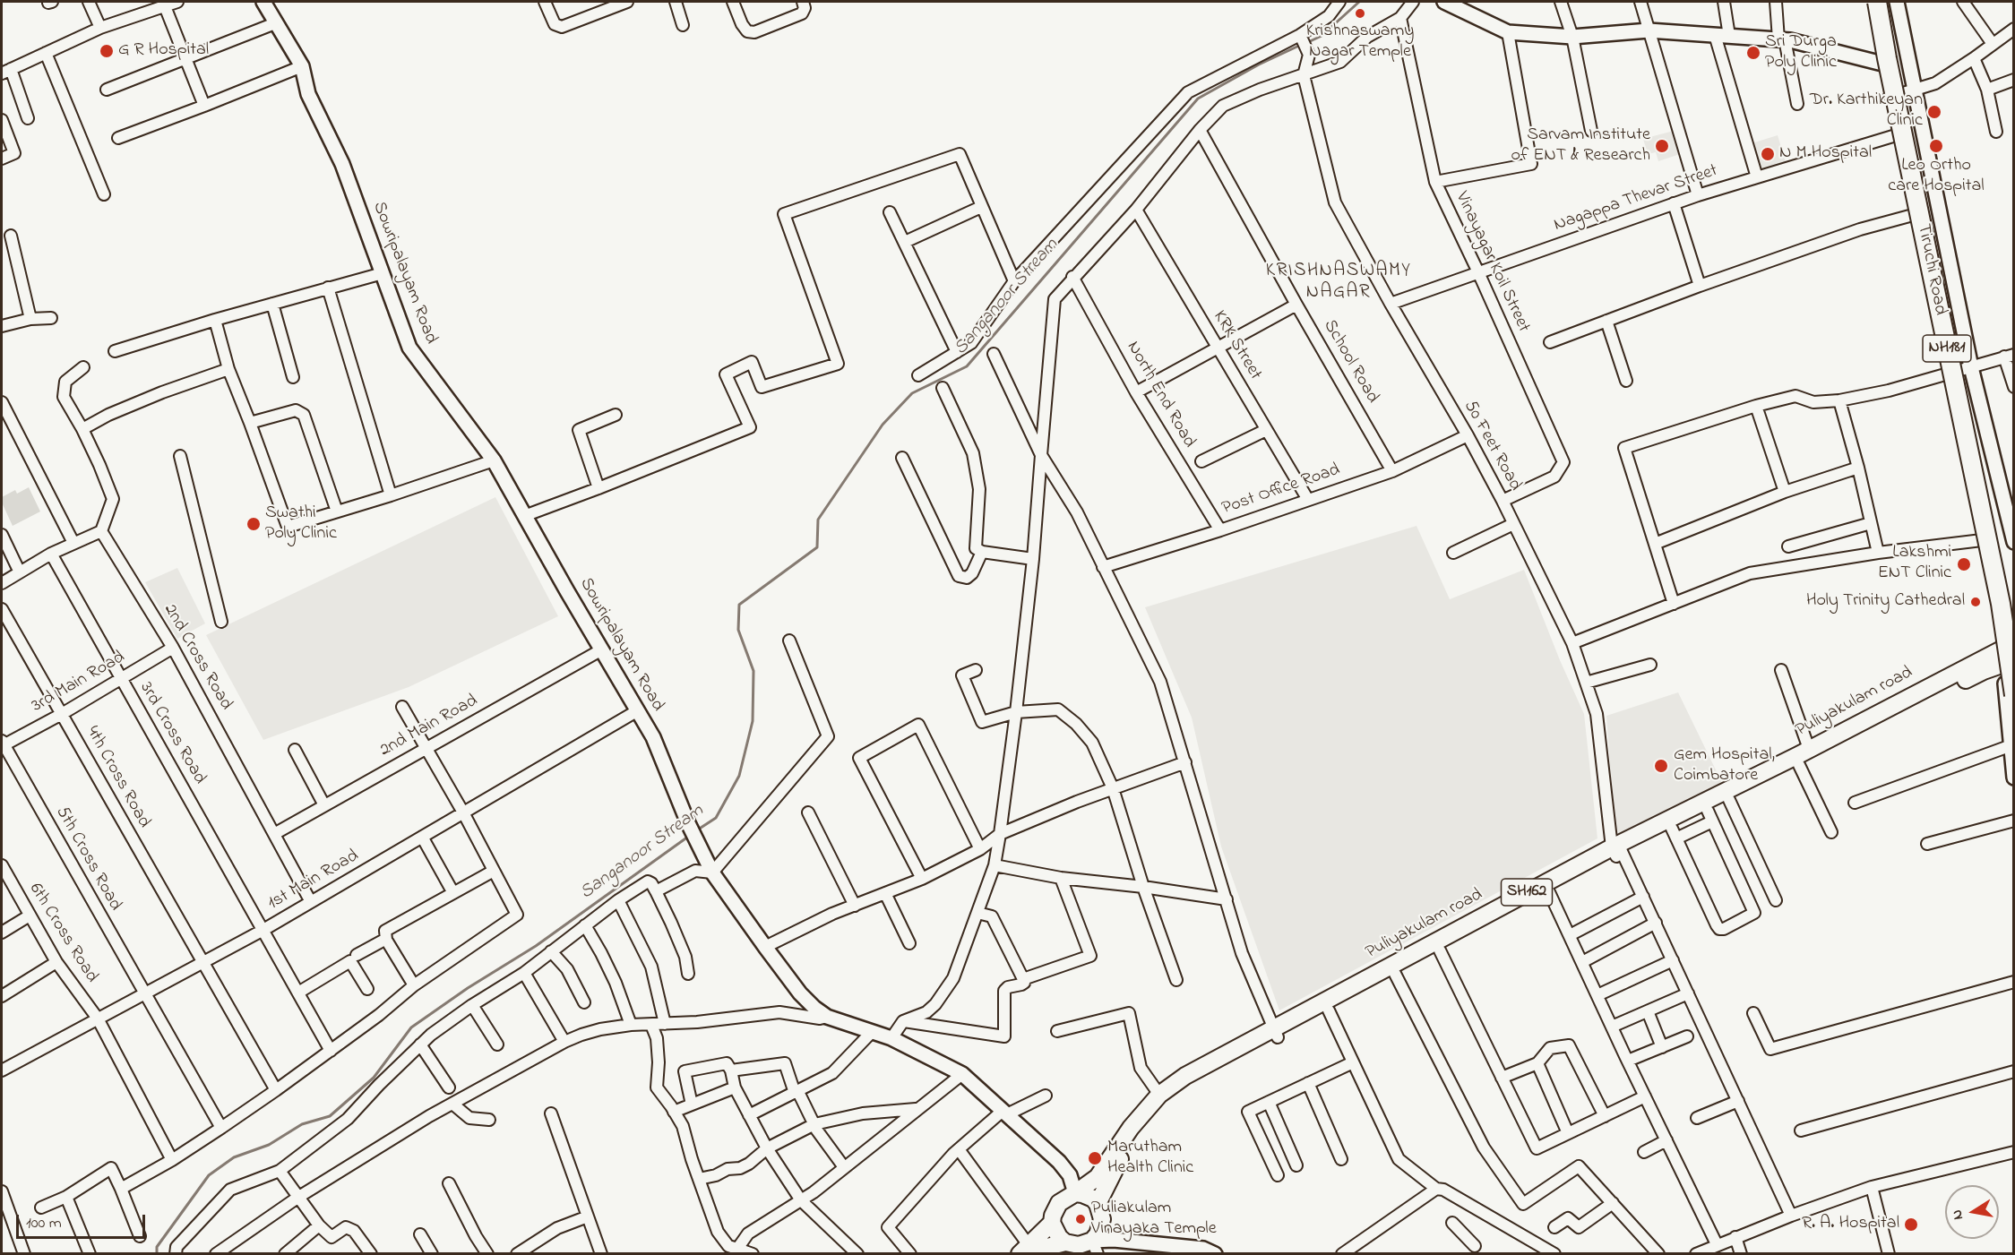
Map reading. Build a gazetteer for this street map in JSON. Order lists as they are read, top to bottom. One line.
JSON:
{"streets":{"highway":["Tiruchi Road","NH181"],"main road":["Puliyakulam road","SH162"],"street":["Nagappa Thevar Street","Vinayagar Koil Street","Sowripalayam Road","KRK Street","School Road","North End Road","50 Feet Road","Post Office Road","2nd Cross Road","3rd Main Road","2nd Main Road","3rd Cross Road","4th Cross Road","5th Cross Road","1st Main Road","6th Cross Road"]},"crossings":[["Nagappa Thevar Street","Vinayagar Koil Street"],["Nagappa Thevar Street","50 Feet Road"],["Vinayagar Koil Street","50 Feet Road"],["Sowripalayam Road","Puliyakulam road"],["Sowripalayam Road","2nd Main Road"],["Sowripalayam Road","1st Main Road"],["KRK Street","Post Office Road"],["School Road","Post Office Road"],["North End Road","Post Office Road"],["50 Feet Road","Post Office Road"],["50 Feet Road","Puliyakulam road"],["2nd Cross Road","3rd Main Road"],["2nd Cross Road","2nd Main Road"],["2nd Cross Road","1st Main Road"],["3rd Main Road","3rd Cross Road"],["3rd Main Road","4th Cross Road"],["3rd Main Road","5th Cross Road"],["3rd Cross Road","1st Main Road"],["4th Cross Road","1st Main Road"],["5th Cross Road","1st Main Road"],["1st Main Road","6th Cross Road"]],"districts":["KRISHNASWAMY NAGAR"],"water":["Sanganoor Stream"],"places":["Krishnaswamy Nagar Temple","G R Hospital","Sri Durga Poly Clinic","Dr. Karthikeyan Clinic","Sarvam Institute of ENT & Research","Leo Ortho care Hospital","N M Hospital","Swathi Poly Clinic","Lakshmi ENT Clinic","Holy Trinity Cathedral","Gem Hospital, Coimbatore","Marutham Health Clinic","Puliakulam Vinayaka Temple","R. A. Hospital"],"scale_bar":"100 m","north":"left"}
